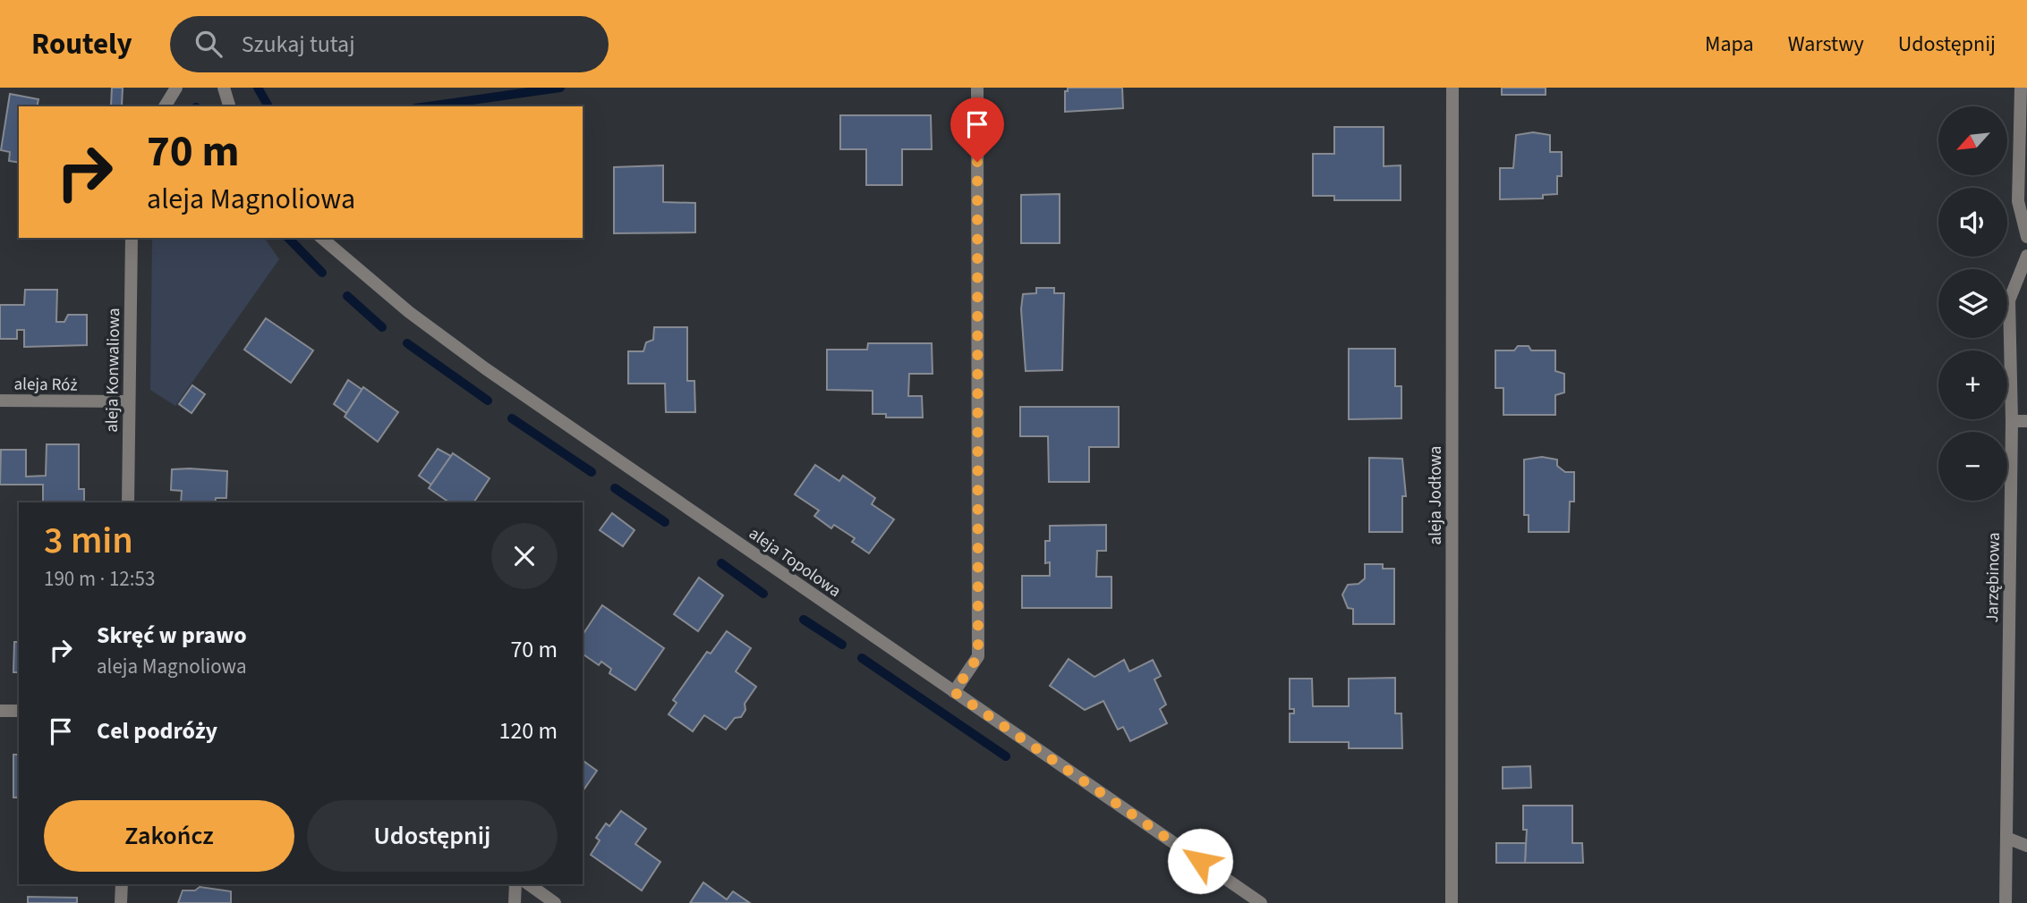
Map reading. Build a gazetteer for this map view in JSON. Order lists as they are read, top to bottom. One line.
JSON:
{"streets":{"street":["aleja Konwaliowa","aleja Róż","aleja Jodłowa","aleja Topolowa","Jarzębinowa"]},"crossings":[["aleja Konwaliowa","aleja Róż"]],"north":"bottom left","page":{"header":"Routely","search":"Szukaj tutaj","nav":["Mapa","Warstwy","Udostępnij"],"map_buttons":["+","−"],"turn":["70 m","aleja Magnoliowa"],"heading":["3 min","190 m · 12:53"],"list":[{"name":"Skręć w prawo","note":"aleja Magnoliowa","value":"70 m"},{"name":"Cel podróży","value":"120 m"}],"buttons":["Zakończ","Udostępnij"]}}
